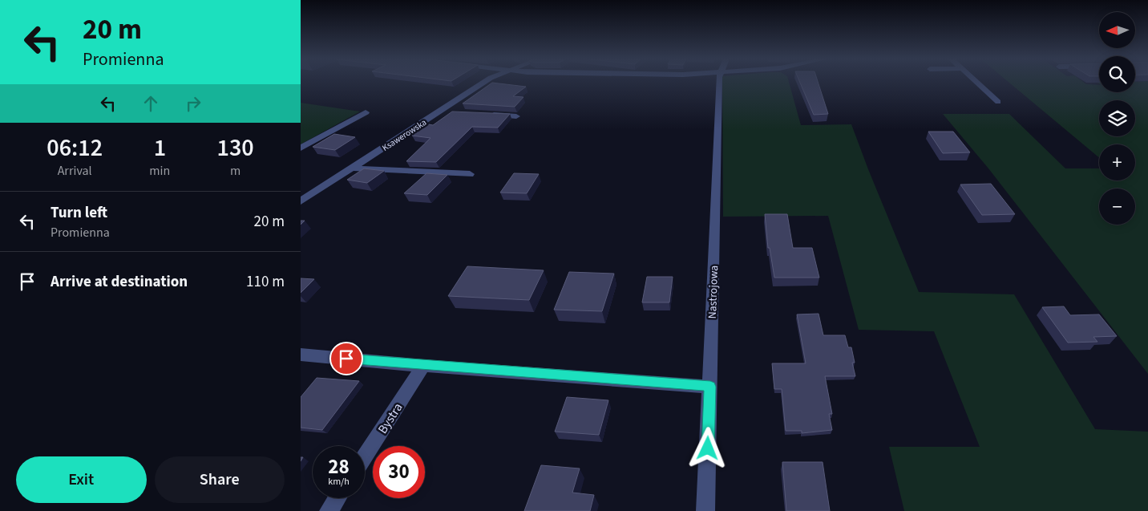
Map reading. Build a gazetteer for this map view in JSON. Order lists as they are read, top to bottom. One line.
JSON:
{"streets":{"street":["Ksawerowska","Nastrojowa","Bystra"]},"north":"left","page":{"turn":["20 m","Promienna"],"map_buttons":["+","−"],"eta":["06:12","Arrival","1","min","130","m"],"list":[{"name":"Turn left","note":"Promienna","value":"20 m"},{"name":"Arrive at destination","value":"110 m"}],"speed":"28 km/h","limit":"30","buttons":["Exit","Share"]}}
